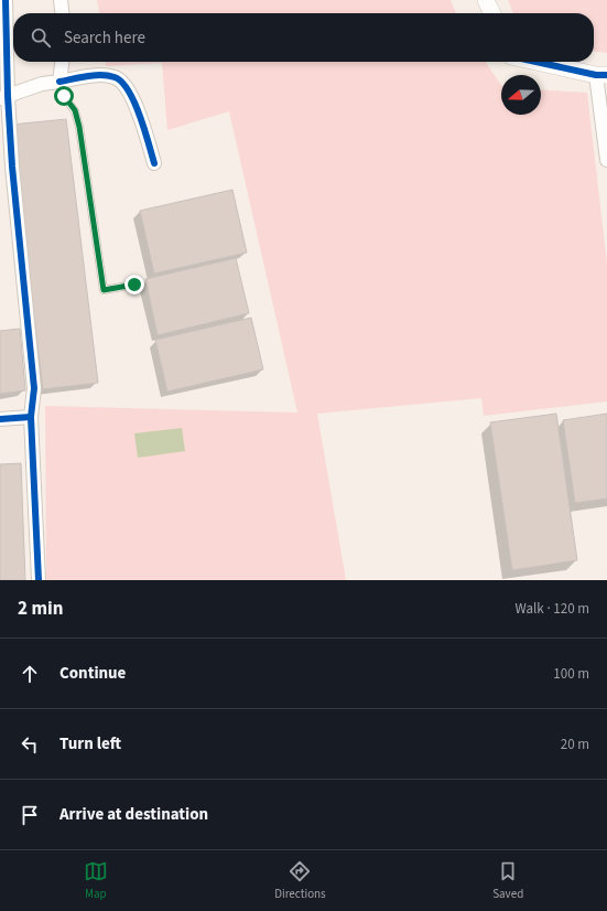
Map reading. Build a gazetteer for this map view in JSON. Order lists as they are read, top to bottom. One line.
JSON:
{"north":"left","page":{"search":"Search here","heading":["2 min","Walk · 120 m"],"list":[["Continue","100 m"],["Turn left","20 m"],"Arrive at destination"],"nav":["Map","Directions","Saved"]}}
